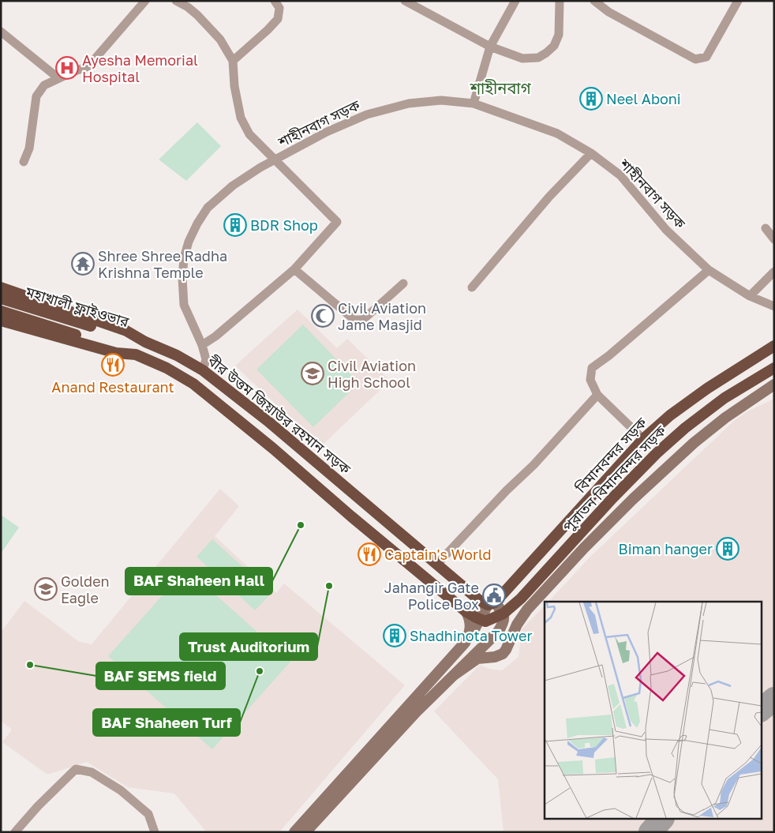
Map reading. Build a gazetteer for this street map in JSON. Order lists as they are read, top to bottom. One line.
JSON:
{"streets":{"highway":["মহাখালী ফ্লাইওভার","বীর উত্তম জিয়াউর রহমান সড়ক","বিমানবন্দর সড়ক","পুরাতন বিমানবন্দর সড়ক"],"street":["শাহীনবাগ সড়ক"]},"crossings":[["শাহীনবাগ সড়ক","বীর উত্তম জিয়াউর রহমান সড়ক"],["মহাখালী ফ্লাইওভার","বীর উত্তম জিয়াউর রহমান সড়ক"],["বীর উত্তম জিয়াউর রহমান সড়ক","বিমানবন্দর সড়ক"]],"districts":["শাহীনবাগ"],"places":{"hospital":["Ayesha Memorial Hospital"],"building":["Neel Aboni","BDR Shop","Biman hanger","Shadhinota Tower"],"temple":["Shree Shree Radha Krishna Temple"],"mosque":["Civil Aviation Jame Masjid"],"restaurant":["Anand Restaurant","Captain's World"],"school or university":["Civil Aviation High School","Golden Eagle"],"other":["BAF Shaheen Hall","Trust Auditorium","BAF SEMS field","BAF Shaheen Turf"],"public building":["Jahangir Gate Police Box"]}}
